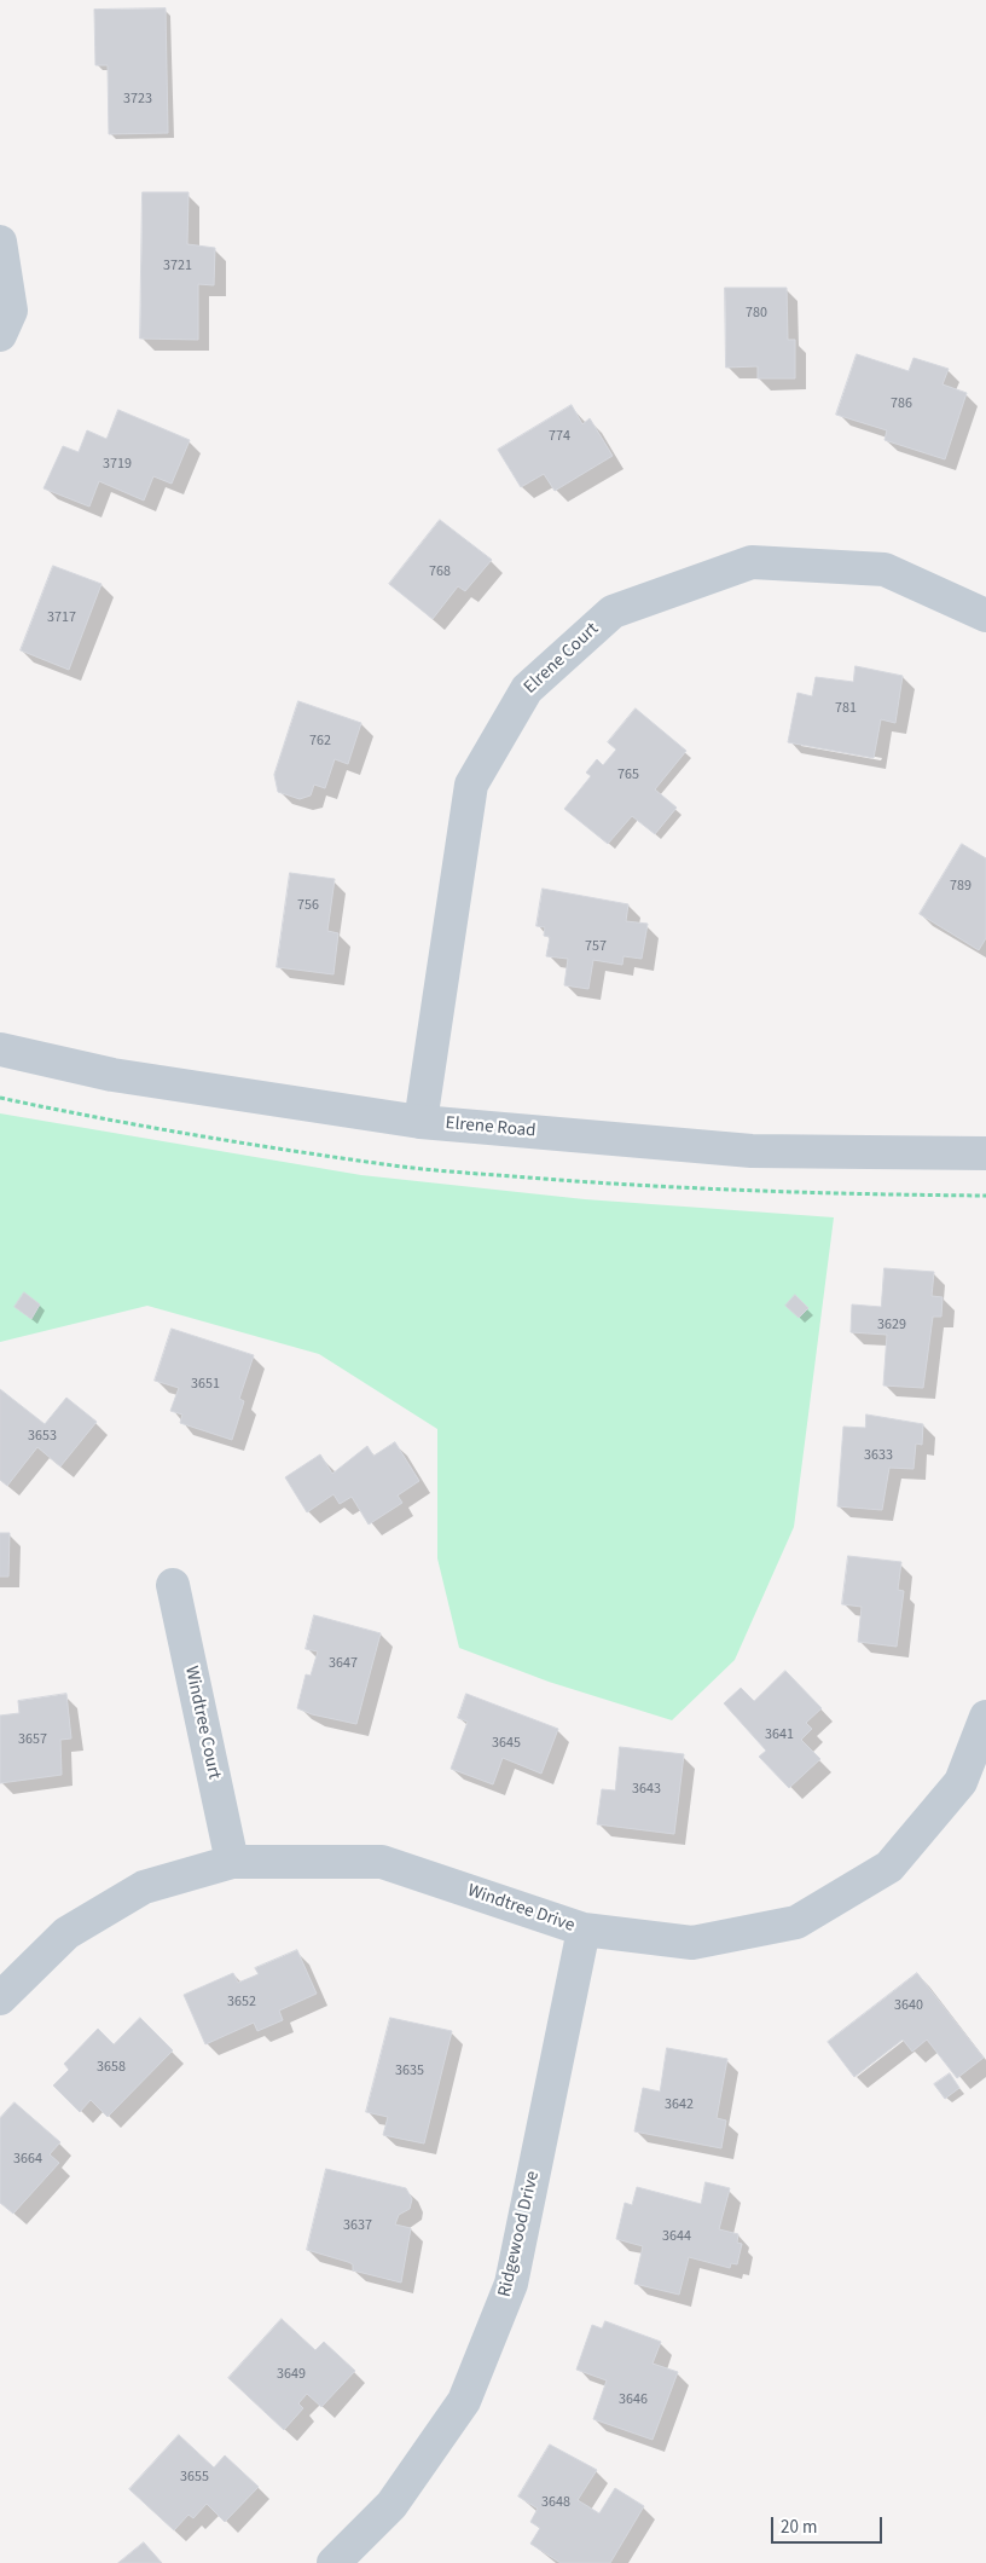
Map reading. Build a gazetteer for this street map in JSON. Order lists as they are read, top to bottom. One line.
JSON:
{"streets":{"street":["Elrene Court","Elrene Road","Windtree Court","Windtree Drive","Ridgewood Drive"]},"crossings":[["Elrene Court","Elrene Road"],["Windtree Court","Windtree Drive"],["Windtree Drive","Ridgewood Drive"]],"house_numbers":["3723","3721","780","786","774","3719","768","3717","781","762","765","789","756","757","3629","3651","3653","3633","3647","3641","3657","3645","3643","3652","3640","3658","3635","3642","3664","3637","3644","3649","3646","3655","3648"],"scale_bar":"20 m"}
